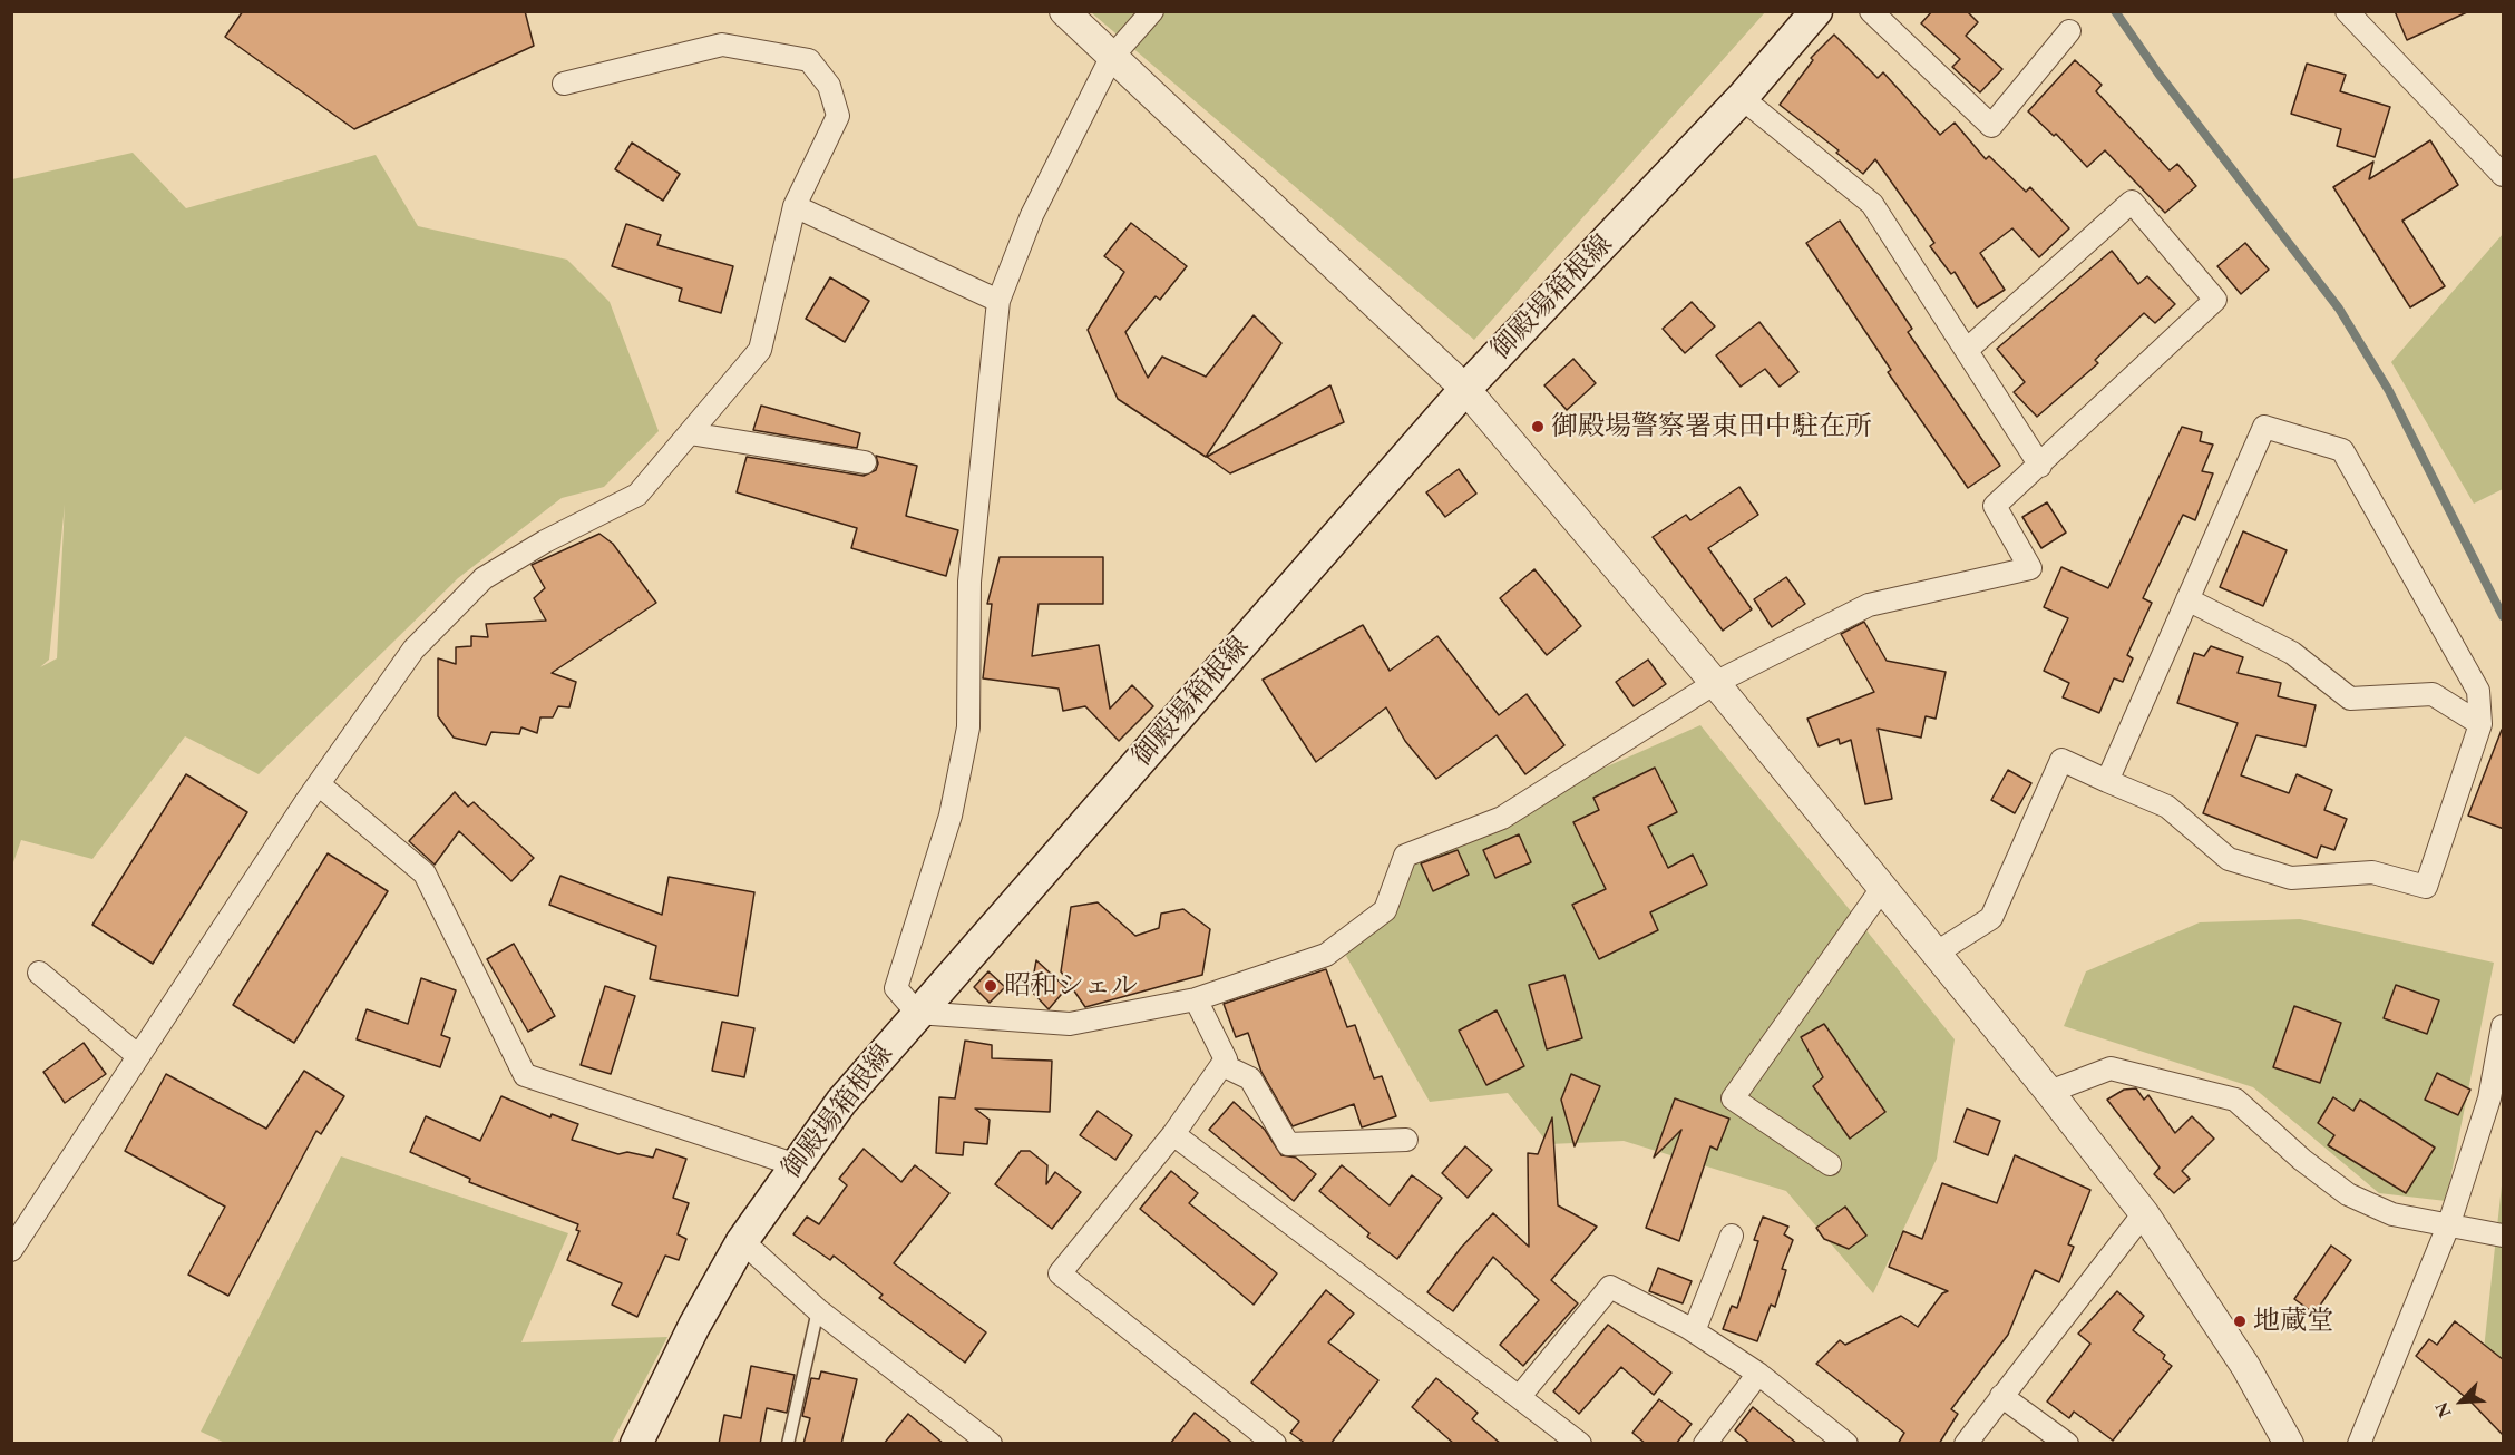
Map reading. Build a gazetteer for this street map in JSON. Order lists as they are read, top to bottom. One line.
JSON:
{"streets":{"main road":["御殿場箱根線"]},"places":["御殿場警察署東田中駐在所","昭和シェル","地蔵堂"],"north":"bottom left"}
